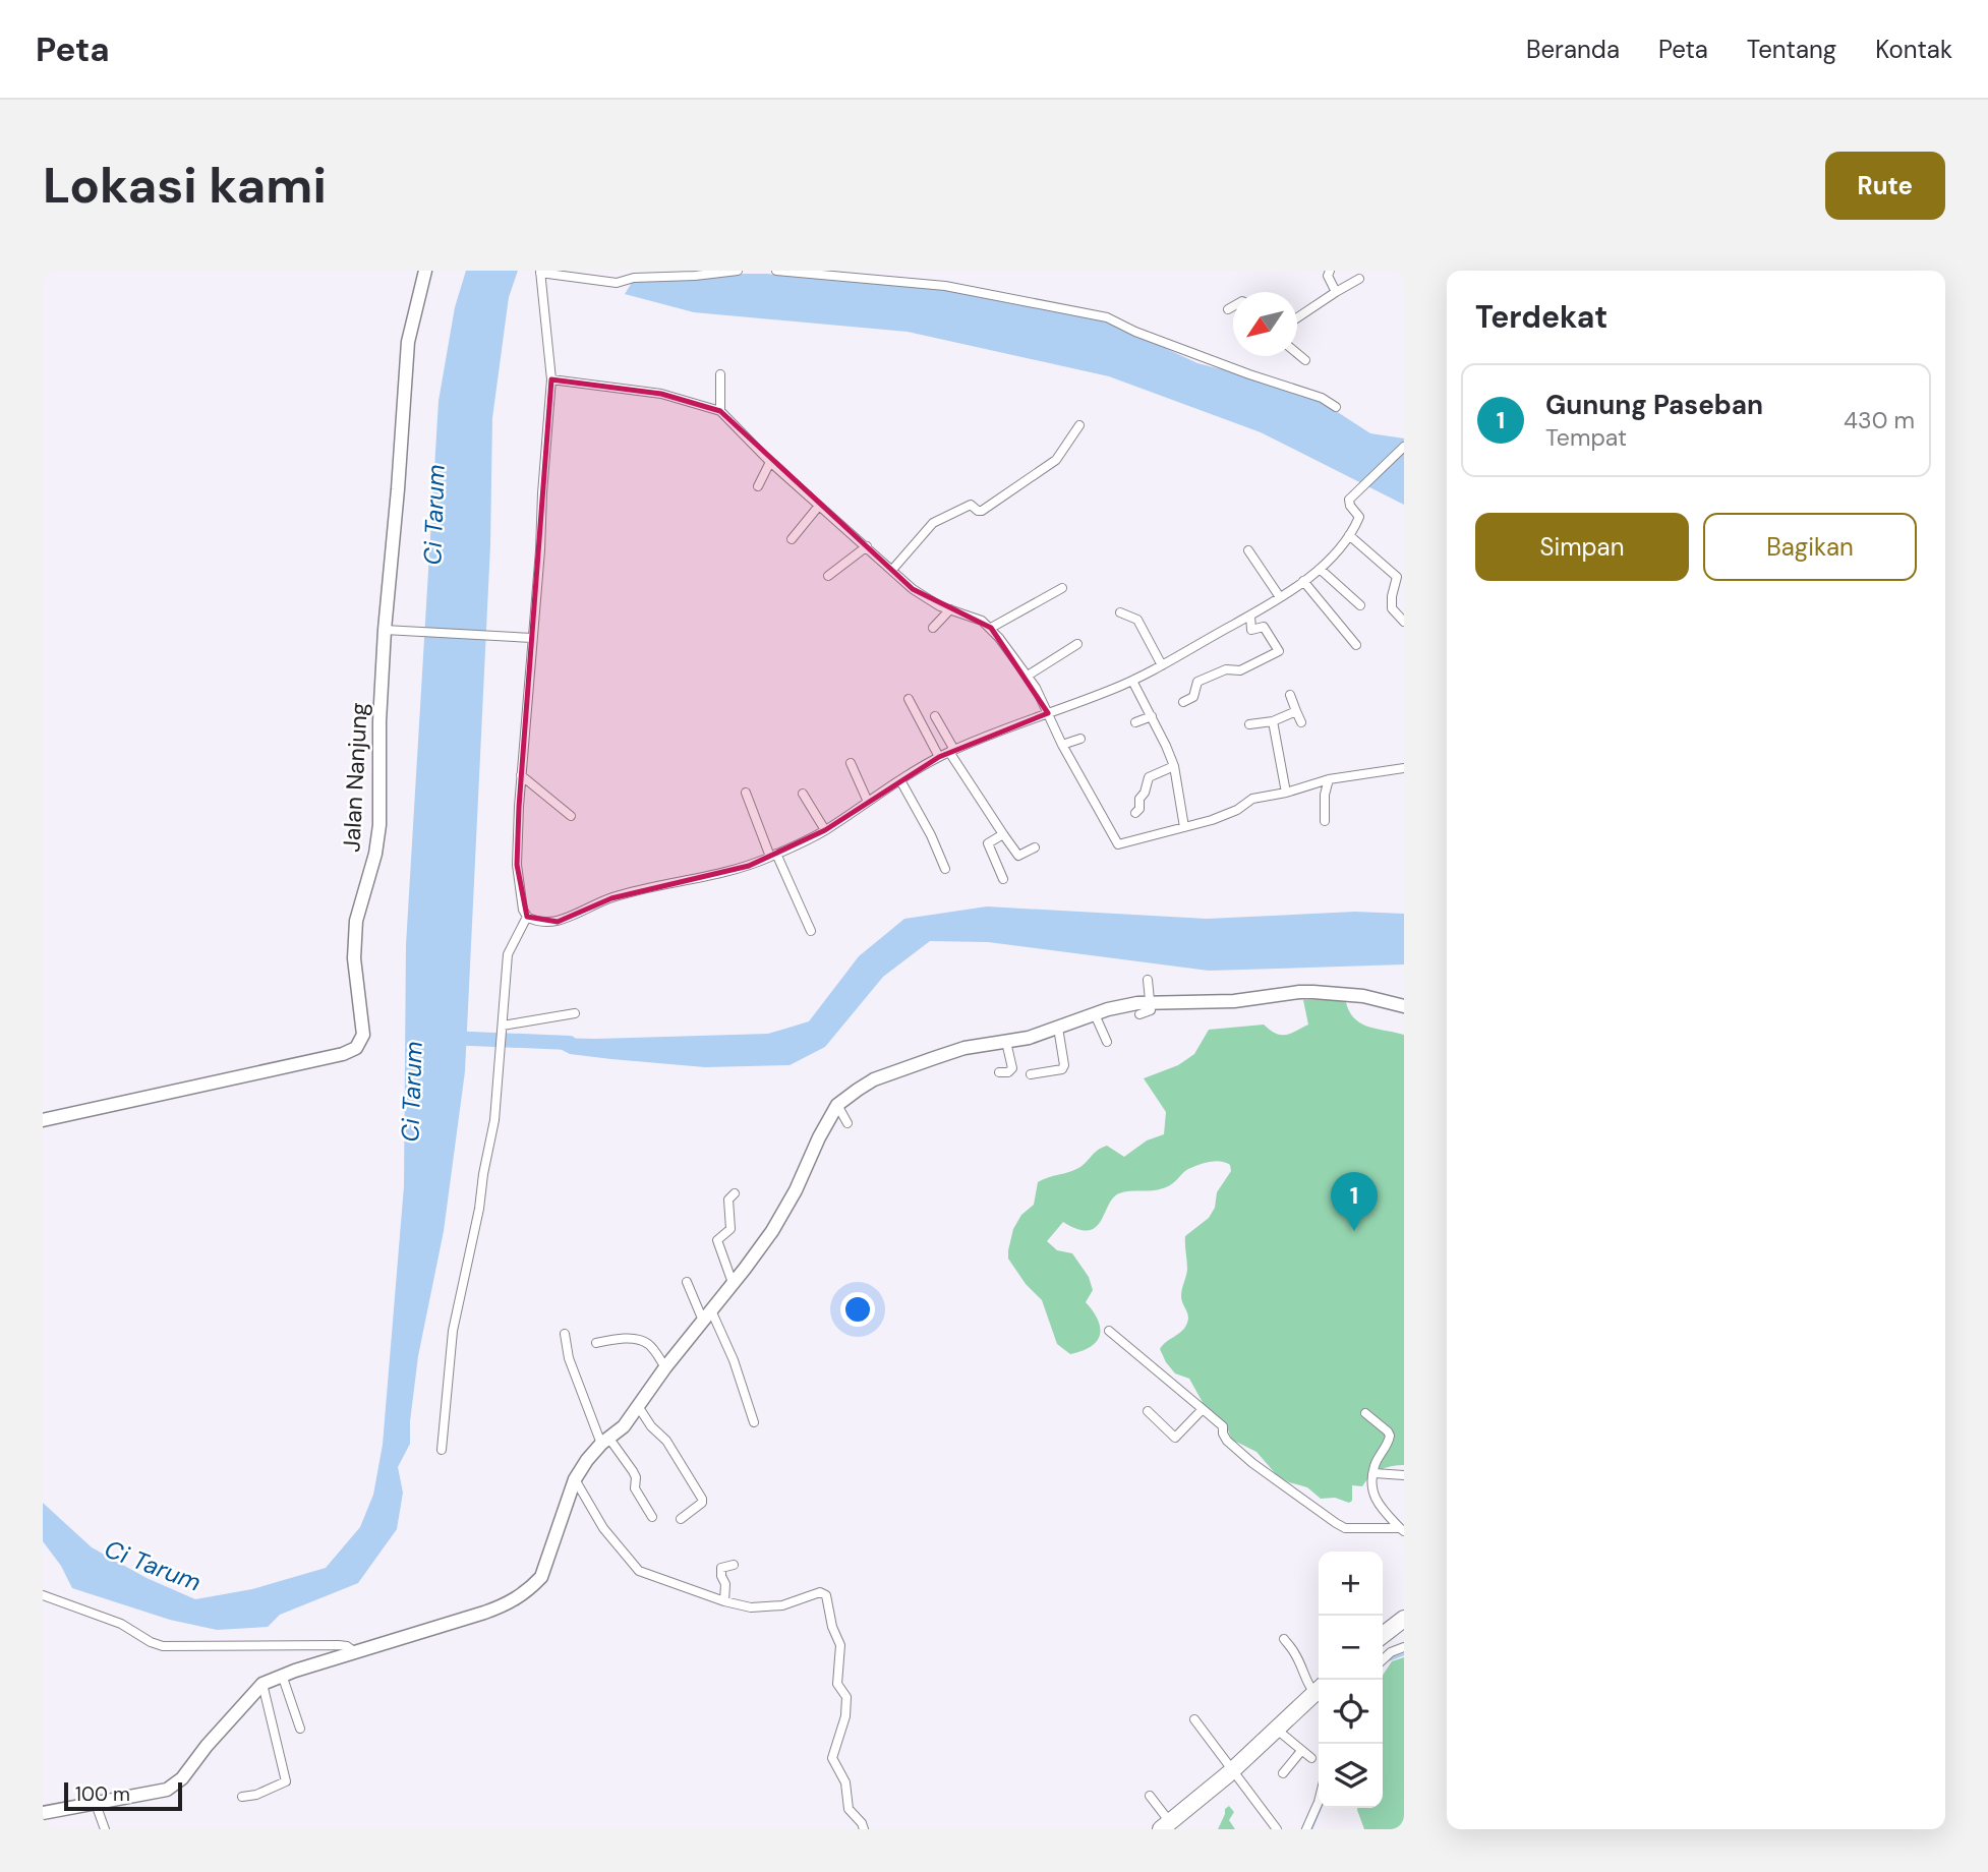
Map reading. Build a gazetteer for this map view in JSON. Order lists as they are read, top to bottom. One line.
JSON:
{"streets":{"street":["Jalan Nanjung"]},"water":["Ci Tarum"],"scale_bar":"100 m","north":"bottom left","page":{"header":"Peta","nav":["Beranda","Peta","Tentang","Kontak"],"buttons":["Rute",["Simpan","Bagikan"]],"title":"Lokasi kami","heading":"Terdekat","list":[{"mark":"1","name":"Gunung Paseban","note":"Tempat","value":"430 m"}],"pins":"1","map_buttons":["+","−"],"scale":"100 m"}}
